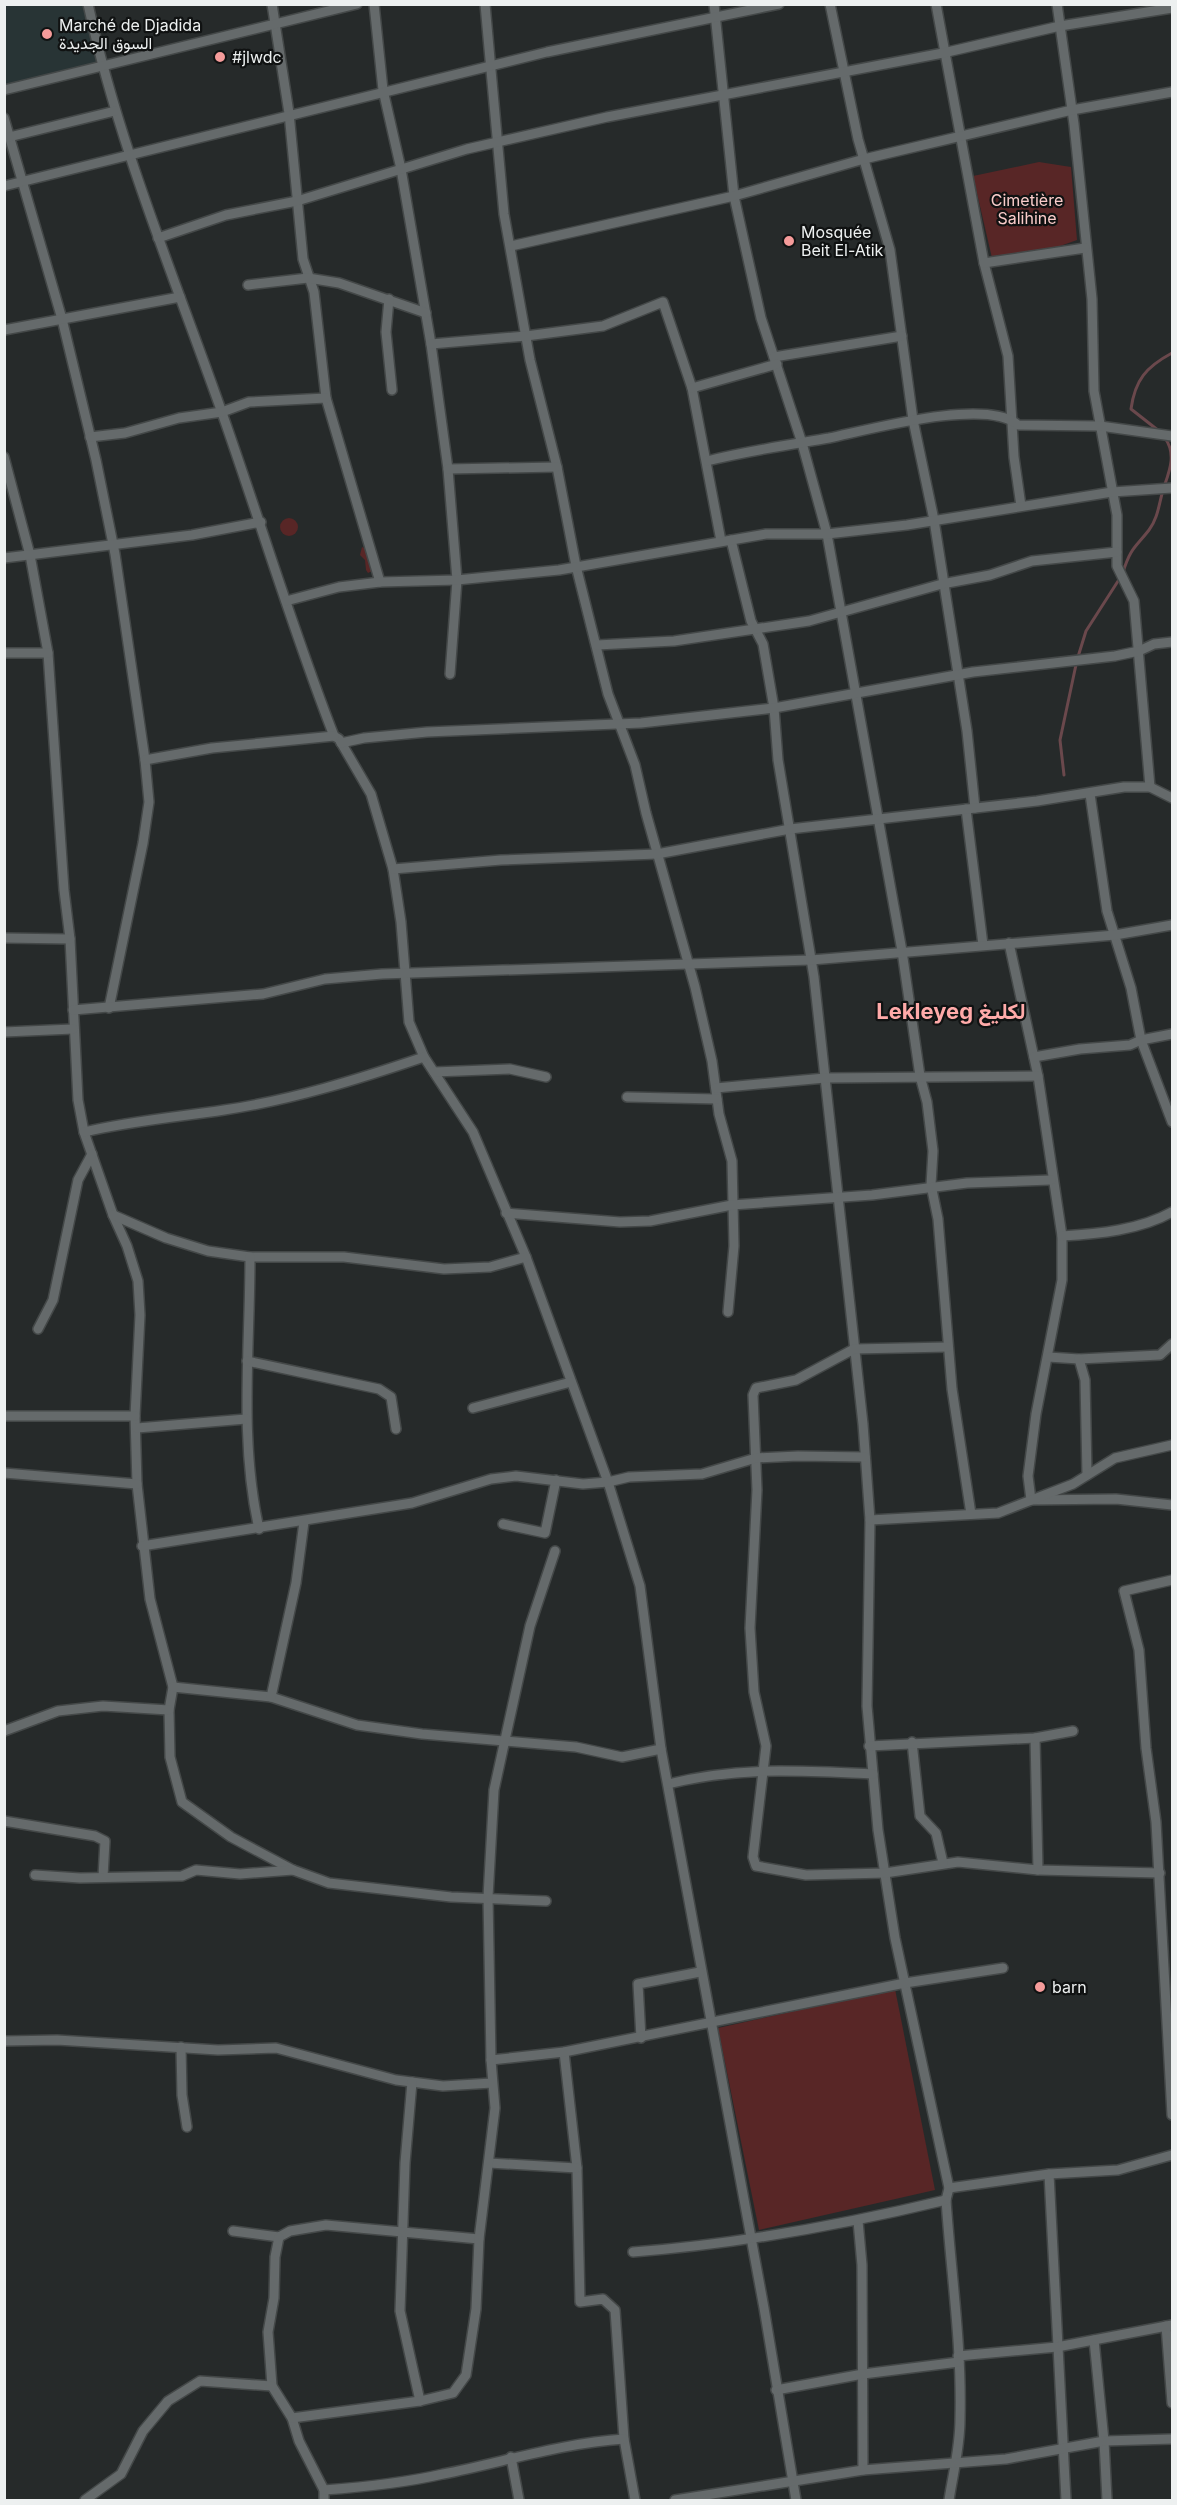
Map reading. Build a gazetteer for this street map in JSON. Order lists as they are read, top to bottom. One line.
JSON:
{"districts":["Lekleyeg لكليغ"],"parks":["Cimetière Salihine"],"places":["Marché de Djadida السوق الجديدة","#jlwdc","Mosquée Beit El-Atik","barn"]}
